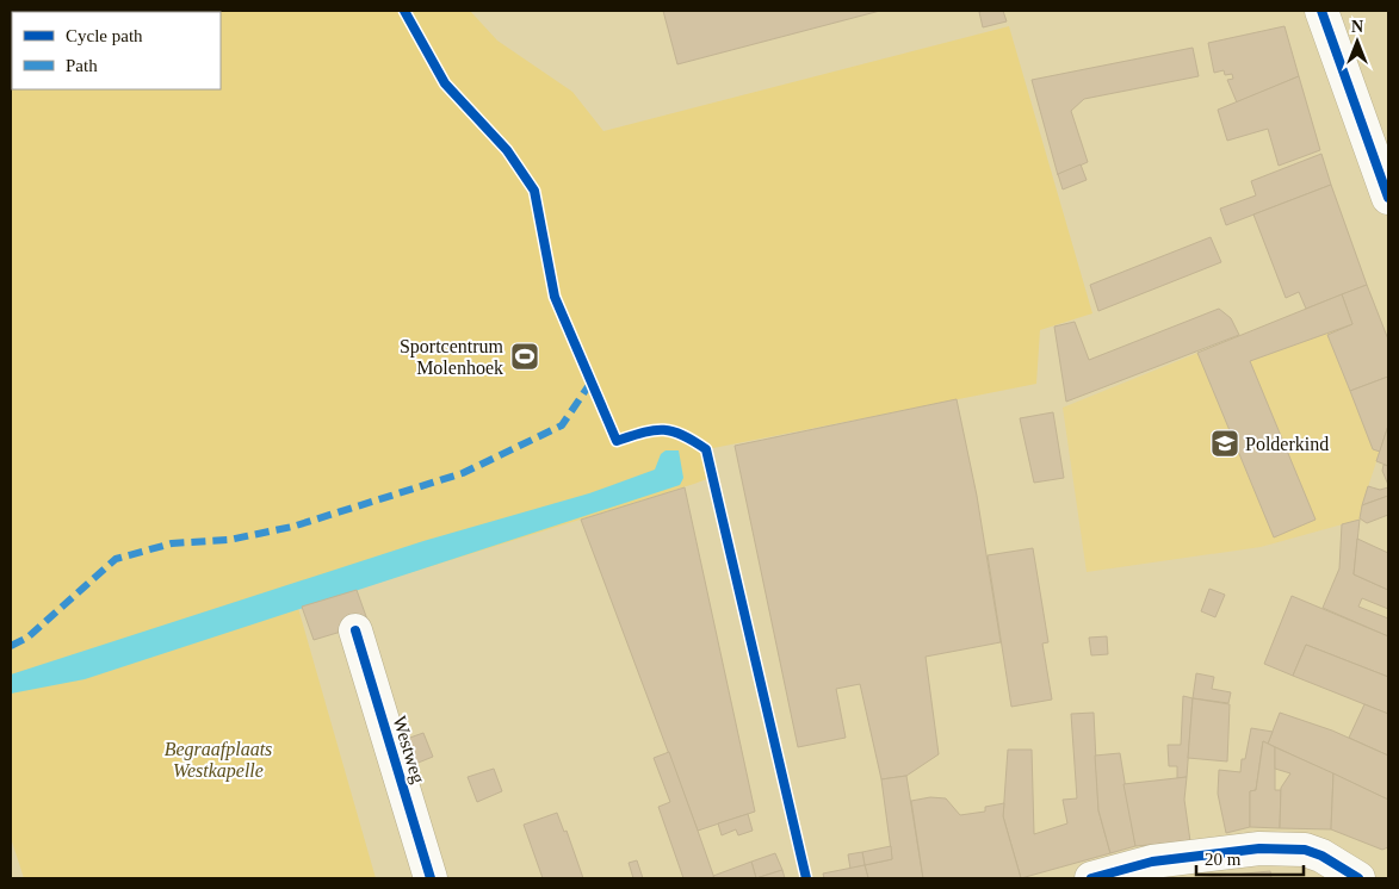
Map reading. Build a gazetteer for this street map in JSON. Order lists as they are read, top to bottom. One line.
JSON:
{"streets":{"street":["Westweg"]},"parks":["Begraafplaats Westkapelle"],"places":{"sports":["Sportcentrum Molenhoek"],"school or university":["Polderkind"]},"legend":["Cycle path","Path"],"scale_bar":"20 m","north":"top"}
